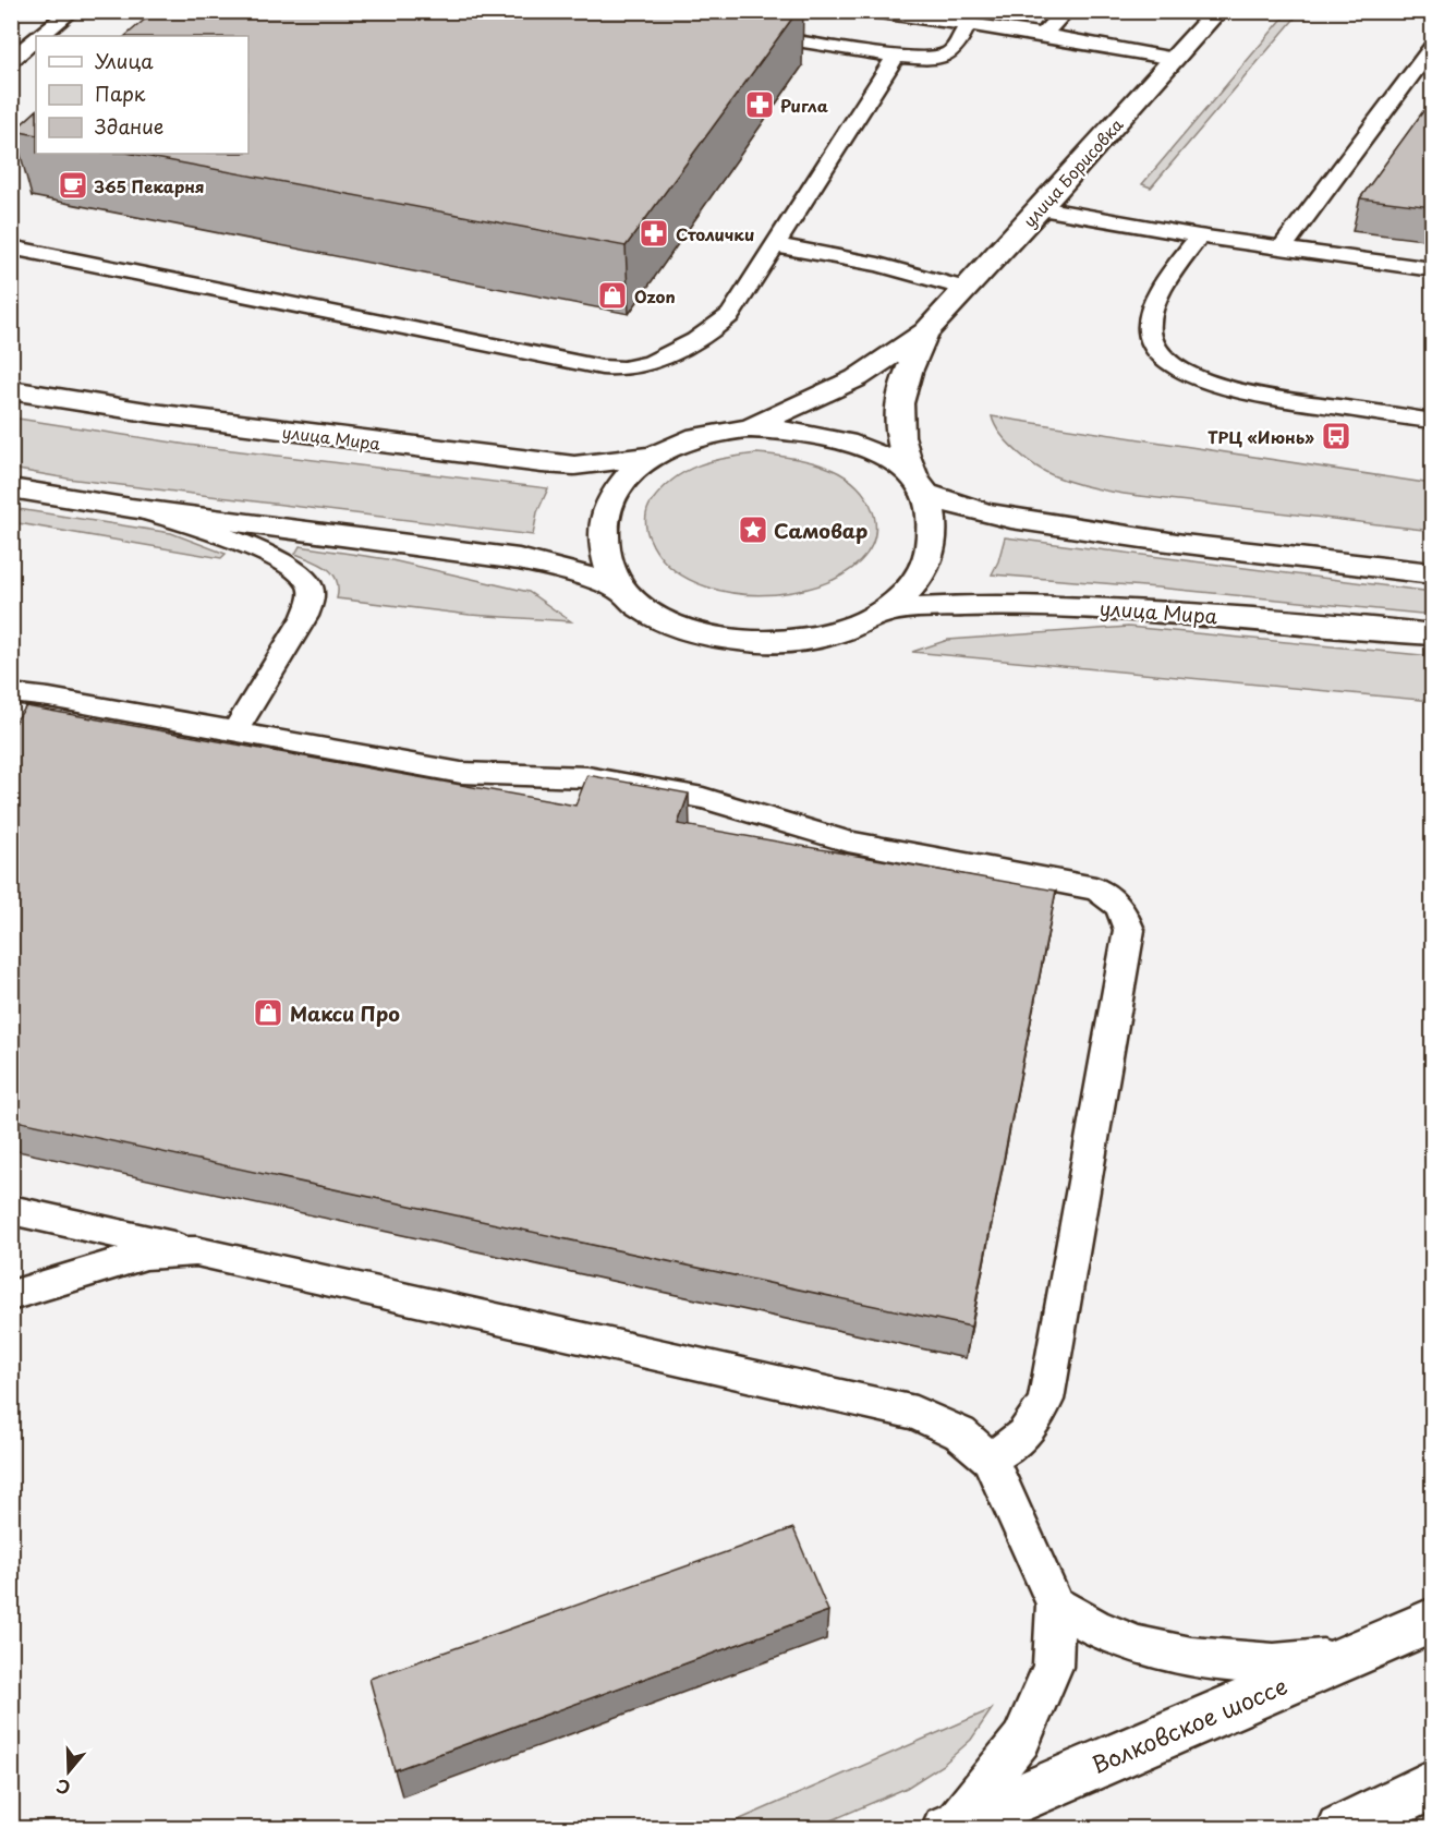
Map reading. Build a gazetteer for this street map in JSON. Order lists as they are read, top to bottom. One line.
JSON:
{"streets":{"main road":["улица Борисовка","улица Мира","Волковское шоссе"]},"crossings":[["улица Борисовка","улица Мира"]],"places":{"pharmacy":["Ригла","Столички"],"cafe":["365 Пекарня"],"shop":["Ozon","Макси Про"],"bus stop":["ТРЦ «Июнь»"],"place":["Самовар"]},"legend":["Улица","Парк","Здание"],"north":"bottom"}
